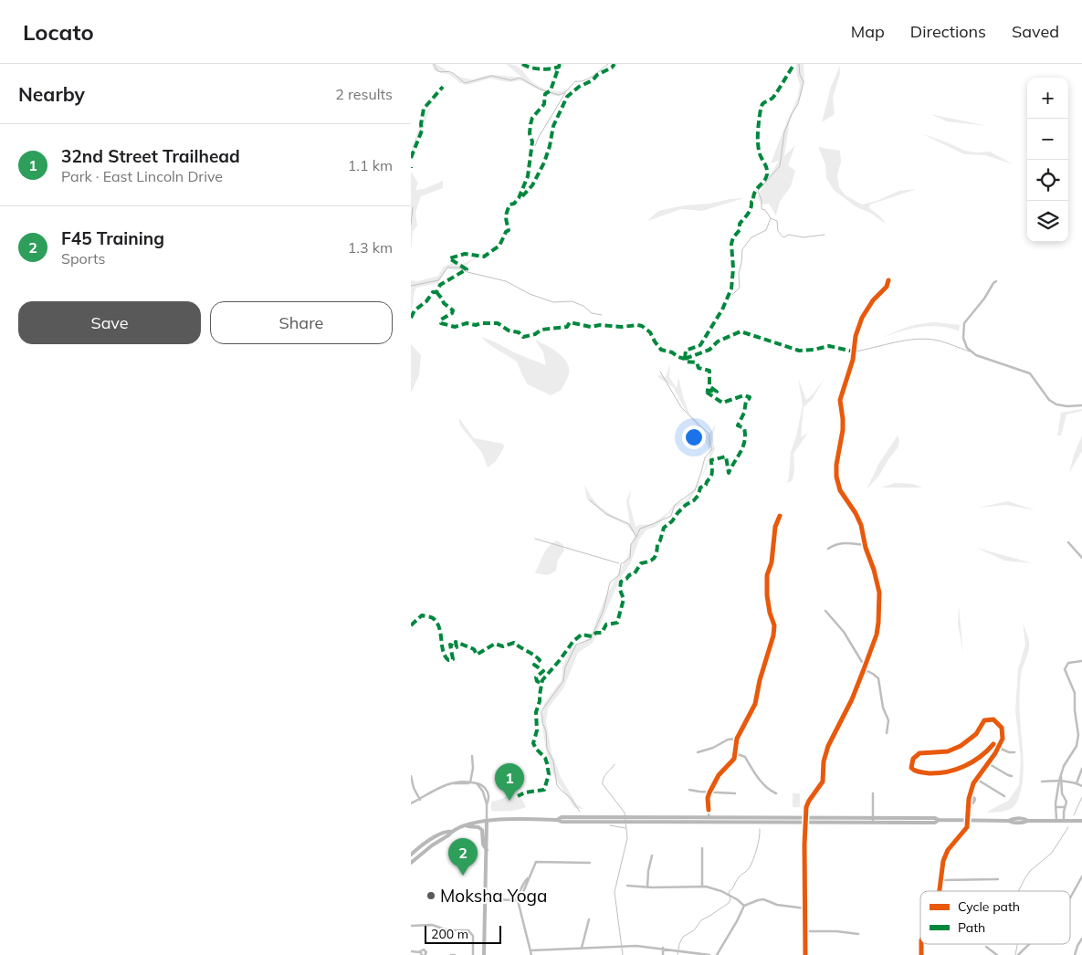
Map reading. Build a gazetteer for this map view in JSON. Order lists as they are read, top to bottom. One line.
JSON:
{"places":["Moksha Yoga"],"legend":["Cycle path","Path"],"scale_bar":"200 m","page":{"header":"Locato","nav":["Map","Directions","Saved"],"heading":["Nearby","2 results"],"map_buttons":["+","−"],"list":[{"mark":"1","name":"32nd Street Trailhead","note":"Park · East Lincoln Drive","value":"1.1 km"},{"mark":"2","name":"F45 Training","note":"Sports","value":"1.3 km"}],"buttons":["Save","Share"],"pins":["1","2"],"scale":"200 m"}}
